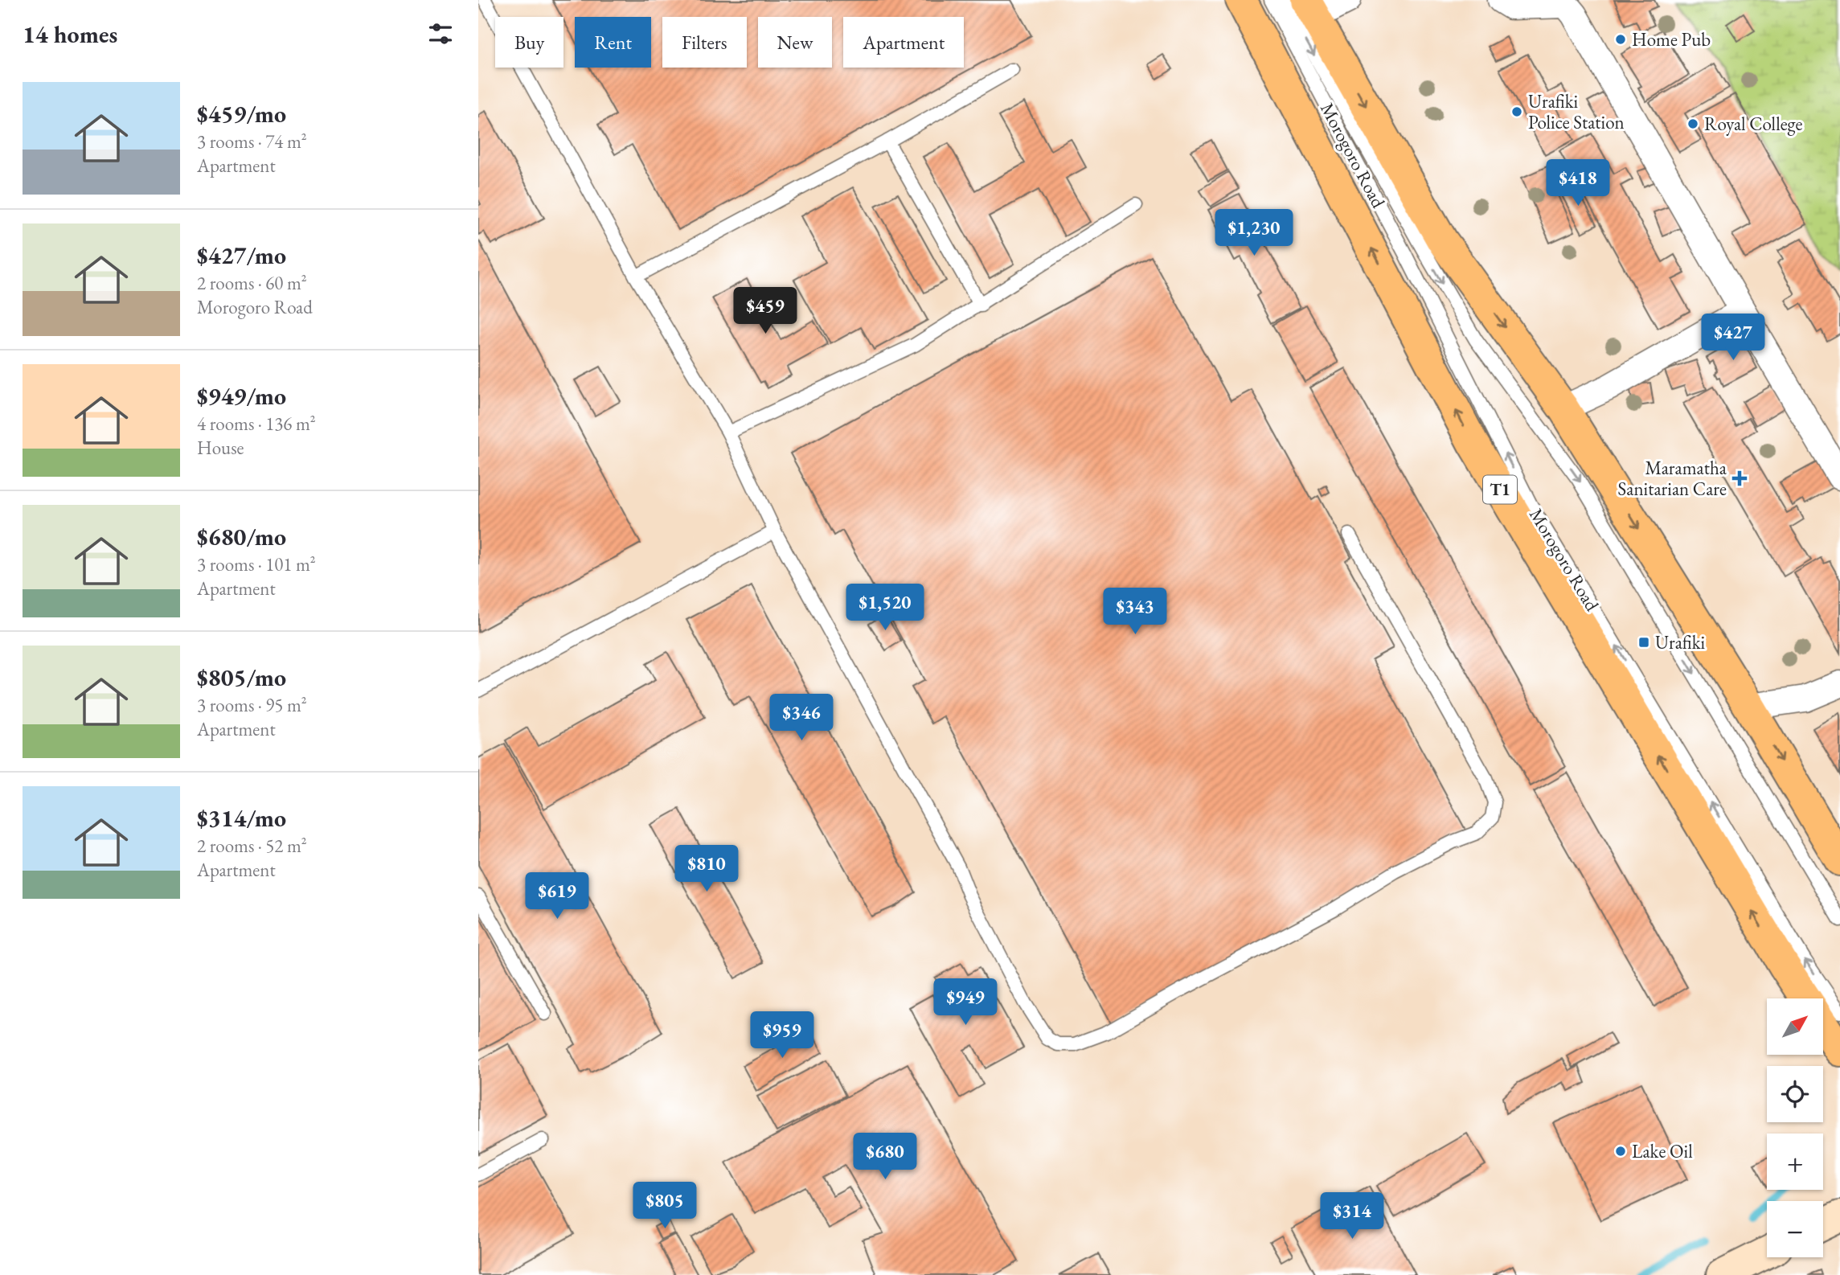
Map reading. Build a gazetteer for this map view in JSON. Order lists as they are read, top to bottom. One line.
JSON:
{"streets":{"highway":["Morogoro Road","T1"]},"places":{"other":["Home Pub","Urafiki Police Station","Royal College","Lake Oil"],"health":["Maramatha Sanitarian Care"],"transit":["Urafiki"]},"north":"top right","page":{"heading":"14 homes","chip":["Buy","Rent","Filters","New","Apartment"],"list":[{"name":"$459/mo","note":"3 rooms · 74 m² · Apartment"},{"name":"$427/mo","note":"2 rooms · 60 m² · Morogoro Road"},{"name":"$949/mo","note":"4 rooms · 136 m² · House"},{"name":"$680/mo","note":"3 rooms · 101 m² · Apartment"},{"name":"$805/mo","note":"3 rooms · 95 m² · Apartment"},{"name":"$314/mo","note":"2 rooms · 52 m² · Apartment"}],"price":["$418","$1,230","$459","$427","$1,520","$343","$346","$810","$619","$949","$959","$680","$805","$314"],"map_buttons":["+","−"]}}
